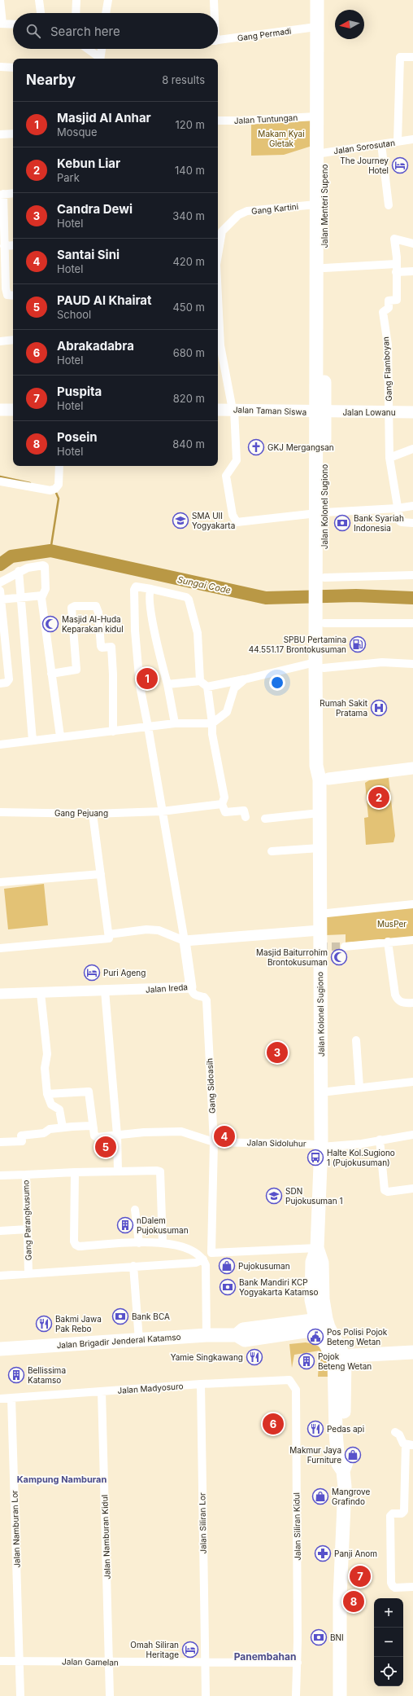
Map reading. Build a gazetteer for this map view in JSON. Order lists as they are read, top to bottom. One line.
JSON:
{"streets":{"main road":["Jalan Menteri Supeno","Jalan Taman Siswa","Jalan Lowanu","Jalan Kolonel Sugiono","Jalan Brigadir Jenderal Katamso"],"street":["Gang Permadi","Jalan Tuntungan","Jalan Sorosutan","Gang Kartini","Gang Flamboyan","Gang Pejuang","Jalan Ireda","Gang Sidoasih","Jalan Sidoluhur","Gang Parangkusumo","Jalan Madyosuro","Jalan Siliran Lor","Jalan Siliran Kidul","Jalan Namburan Lor","Jalan Namburan Kidul","Jalan Gamelan"]},"crossings":[["Gang Permadi","Jalan Menteri Supeno"],["Jalan Tuntungan","Jalan Menteri Supeno"],["Jalan Sorosutan","Jalan Menteri Supeno"],["Jalan Menteri Supeno","Gang Kartini"],["Jalan Menteri Supeno","Jalan Taman Siswa"],["Jalan Menteri Supeno","Jalan Lowanu"],["Jalan Menteri Supeno","Jalan Kolonel Sugiono"],["Gang Flamboyan","Jalan Lowanu"],["Jalan Taman Siswa","Jalan Lowanu"],["Jalan Taman Siswa","Jalan Kolonel Sugiono"],["Jalan Lowanu","Jalan Kolonel Sugiono"],["Jalan Kolonel Sugiono","Gang Sidoasih"],["Jalan Kolonel Sugiono","Jalan Sidoluhur"],["Jalan Kolonel Sugiono","Jalan Brigadir Jenderal Katamso"],["Jalan Ireda","Gang Sidoasih"],["Gang Sidoasih","Jalan Sidoluhur"],["Jalan Madyosuro","Jalan Siliran Lor"],["Jalan Madyosuro","Jalan Siliran Kidul"],["Jalan Madyosuro","Jalan Namburan Lor"],["Jalan Madyosuro","Jalan Namburan Kidul"],["Jalan Siliran Lor","Jalan Gamelan"],["Jalan Siliran Kidul","Jalan Gamelan"],["Jalan Namburan Lor","Jalan Gamelan"],["Jalan Namburan Kidul","Jalan Gamelan"]],"districts":["Kampung Namburan","Panembahan"],"water":["Sungai Code"],"parks":["Makam Kyai Gletak","MusPer"],"places":{"hotel":["The Journey Hotel","Puri Ageng","Omah Siliran Heritage"],"church":["GKJ Mergangsan"],"school or university":["SMA UII Yogyakarta","SDN Pujokusuman 1"],"bank":["Bank Syariah Indonesia","Bank Mandiri KCP Yogyakarta Katamso","Bank BCA","BNI"],"mosque":["Masjid Al-Huda Keparakan kidul","Masjid Baiturrohim Brontokusuman"],"fuel station":["SPBU Pertamina 44.551.17 Brontokusuman"],"hospital":["Rumah Sakit Pratama"],"bus stop":["Halte Kol.Sugiono 1 (Pujokusuman)"],"building":["nDalem Pujokusuman","Pojok Beteng Wetan","Bellissima Katamso"],"shop":["Pujokusuman","Makmur Jaya Furniture","Mangrove Grafindo"],"restaurant":["Bakmi Jawa Pak Rebo","Yamie Singkawang","Pedas api"],"public building":["Pos Polisi Pojok Beteng Wetan"],"pharmacy":["Panji Anom"]},"north":"left","page":{"search":"Search here","heading":["Nearby","8 results"],"list":[{"mark":"1","name":"Masjid Al Anhar","note":"Mosque","value":"120 m"},{"mark":"2","name":"Kebun Liar","note":"Park","value":"140 m"},{"mark":"3","name":"Candra Dewi","note":"Hotel","value":"340 m"},{"mark":"4","name":"Santai Sini","note":"Hotel","value":"420 m"},{"mark":"5","name":"PAUD Al Khairat","note":"School","value":"450 m"},{"mark":"6","name":"Abrakadabra","note":"Hotel","value":"680 m"},{"mark":"7","name":"Puspita","note":"Hotel","value":"820 m"},{"mark":"8","name":"Posein","note":"Hotel","value":"840 m"}],"pins":["1","2","3","4","5","6","7","8"],"map_buttons":["+","−"]}}
